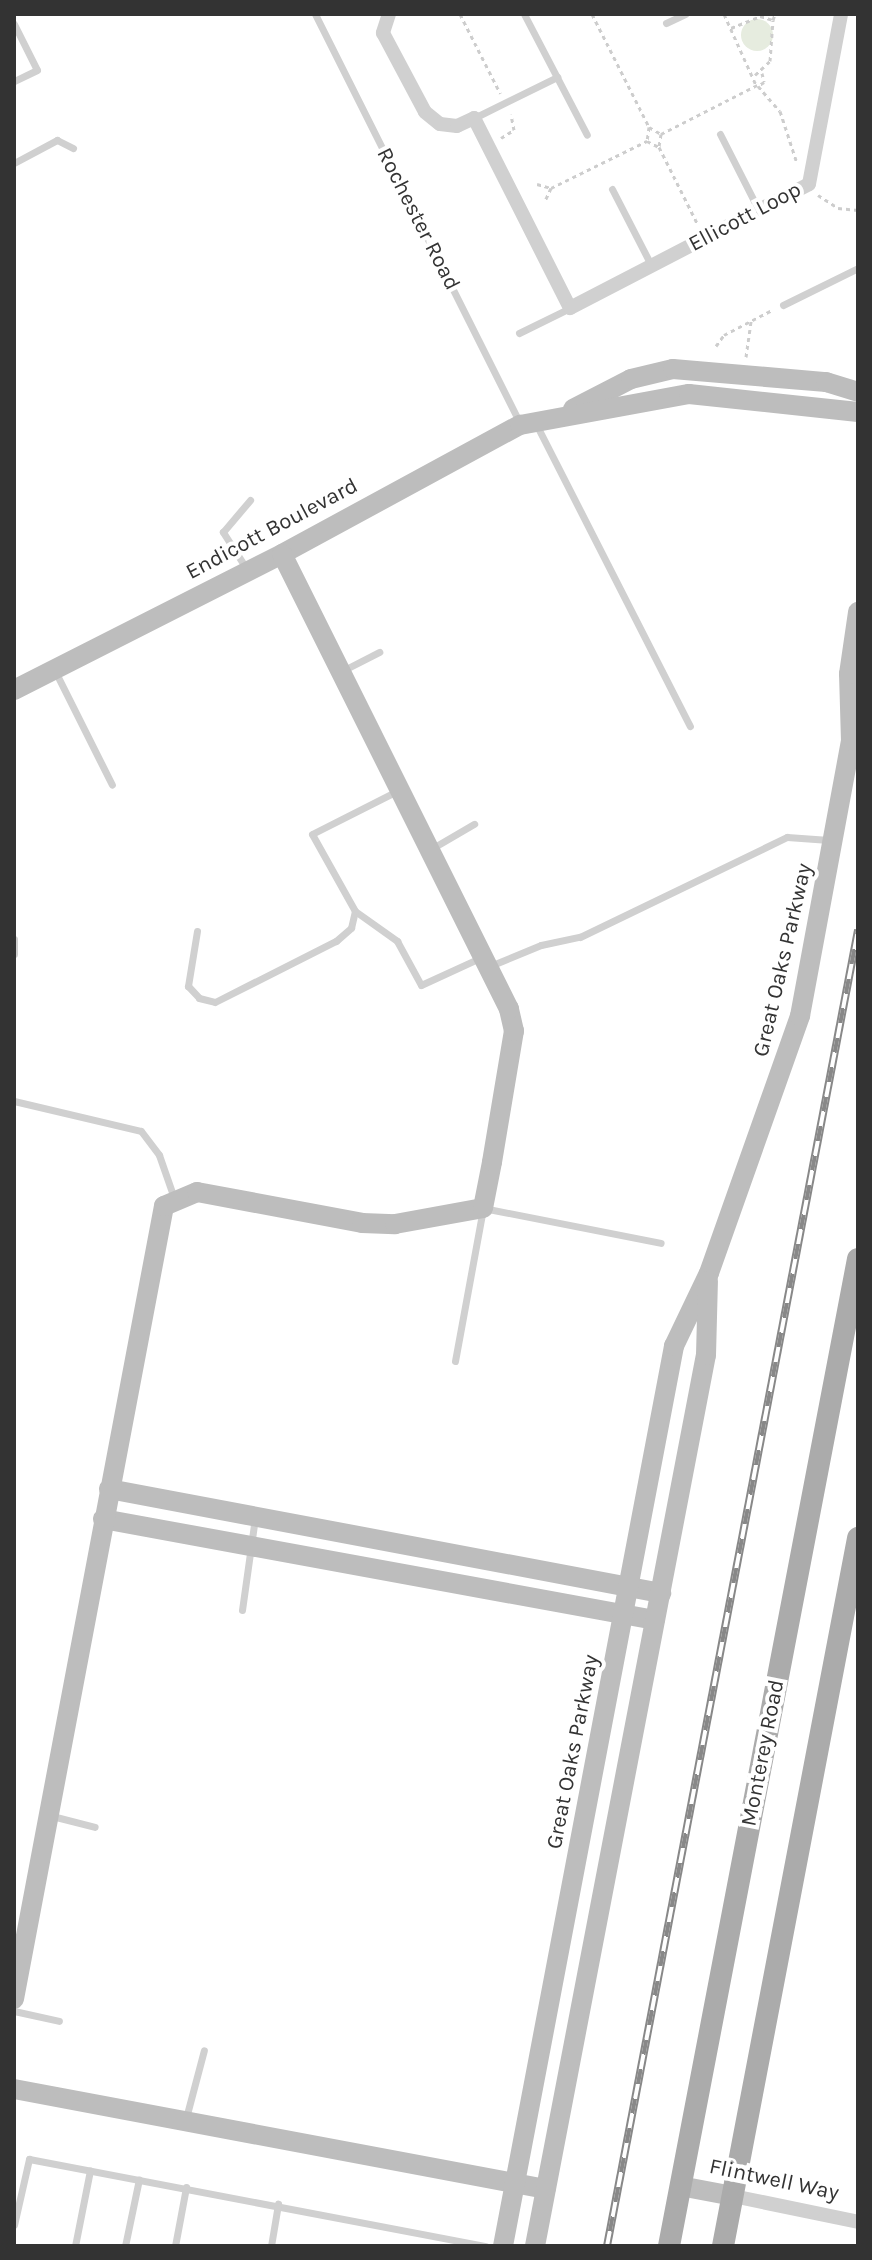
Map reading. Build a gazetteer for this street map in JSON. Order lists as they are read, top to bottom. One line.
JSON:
{"streets":{"main road":["Monterey Road"],"street":["Ellicott Loop","Endicott Boulevard","Great Oaks Parkway","Flintwell Way"],"lane":["Rochester Road"]},"crossings":[["Rochester Road","Endicott Boulevard"],["Monterey Road","Flintwell Way"]]}
